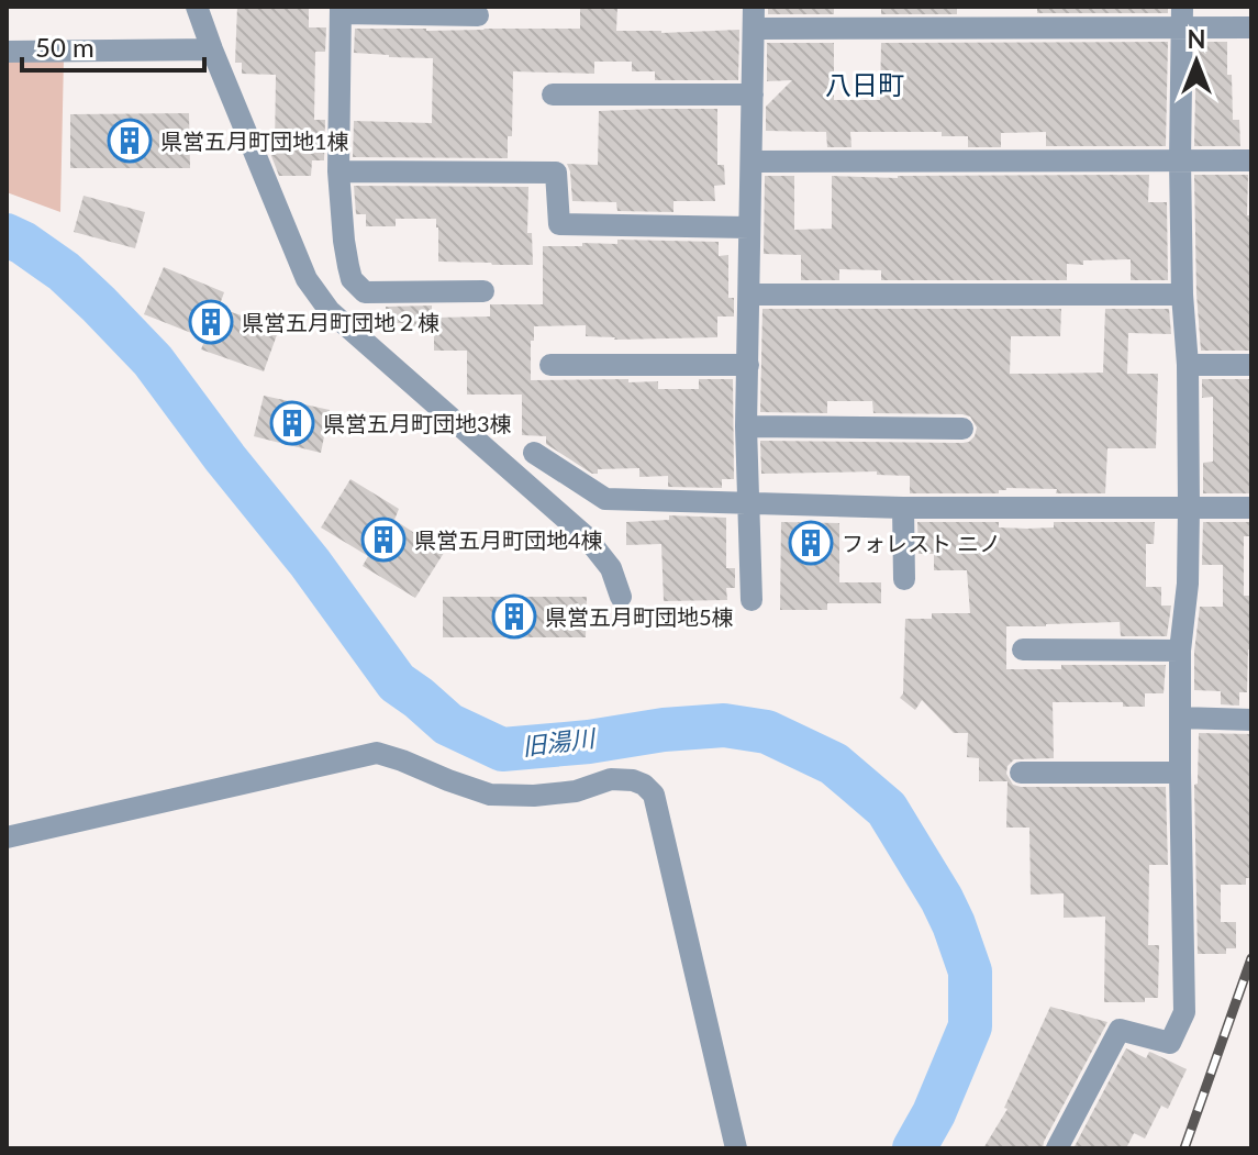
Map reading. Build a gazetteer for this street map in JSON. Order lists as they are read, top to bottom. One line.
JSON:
{"districts":["八日町"],"water":["旧湯川"],"places":{"building":["県営五月町団地1棟","県営五月町団地２棟","県営五月町団地3棟","県営五月町団地4棟","フォレスト ニノ","県営五月町団地5棟"]},"scale_bar":"50 m","north":"top"}
